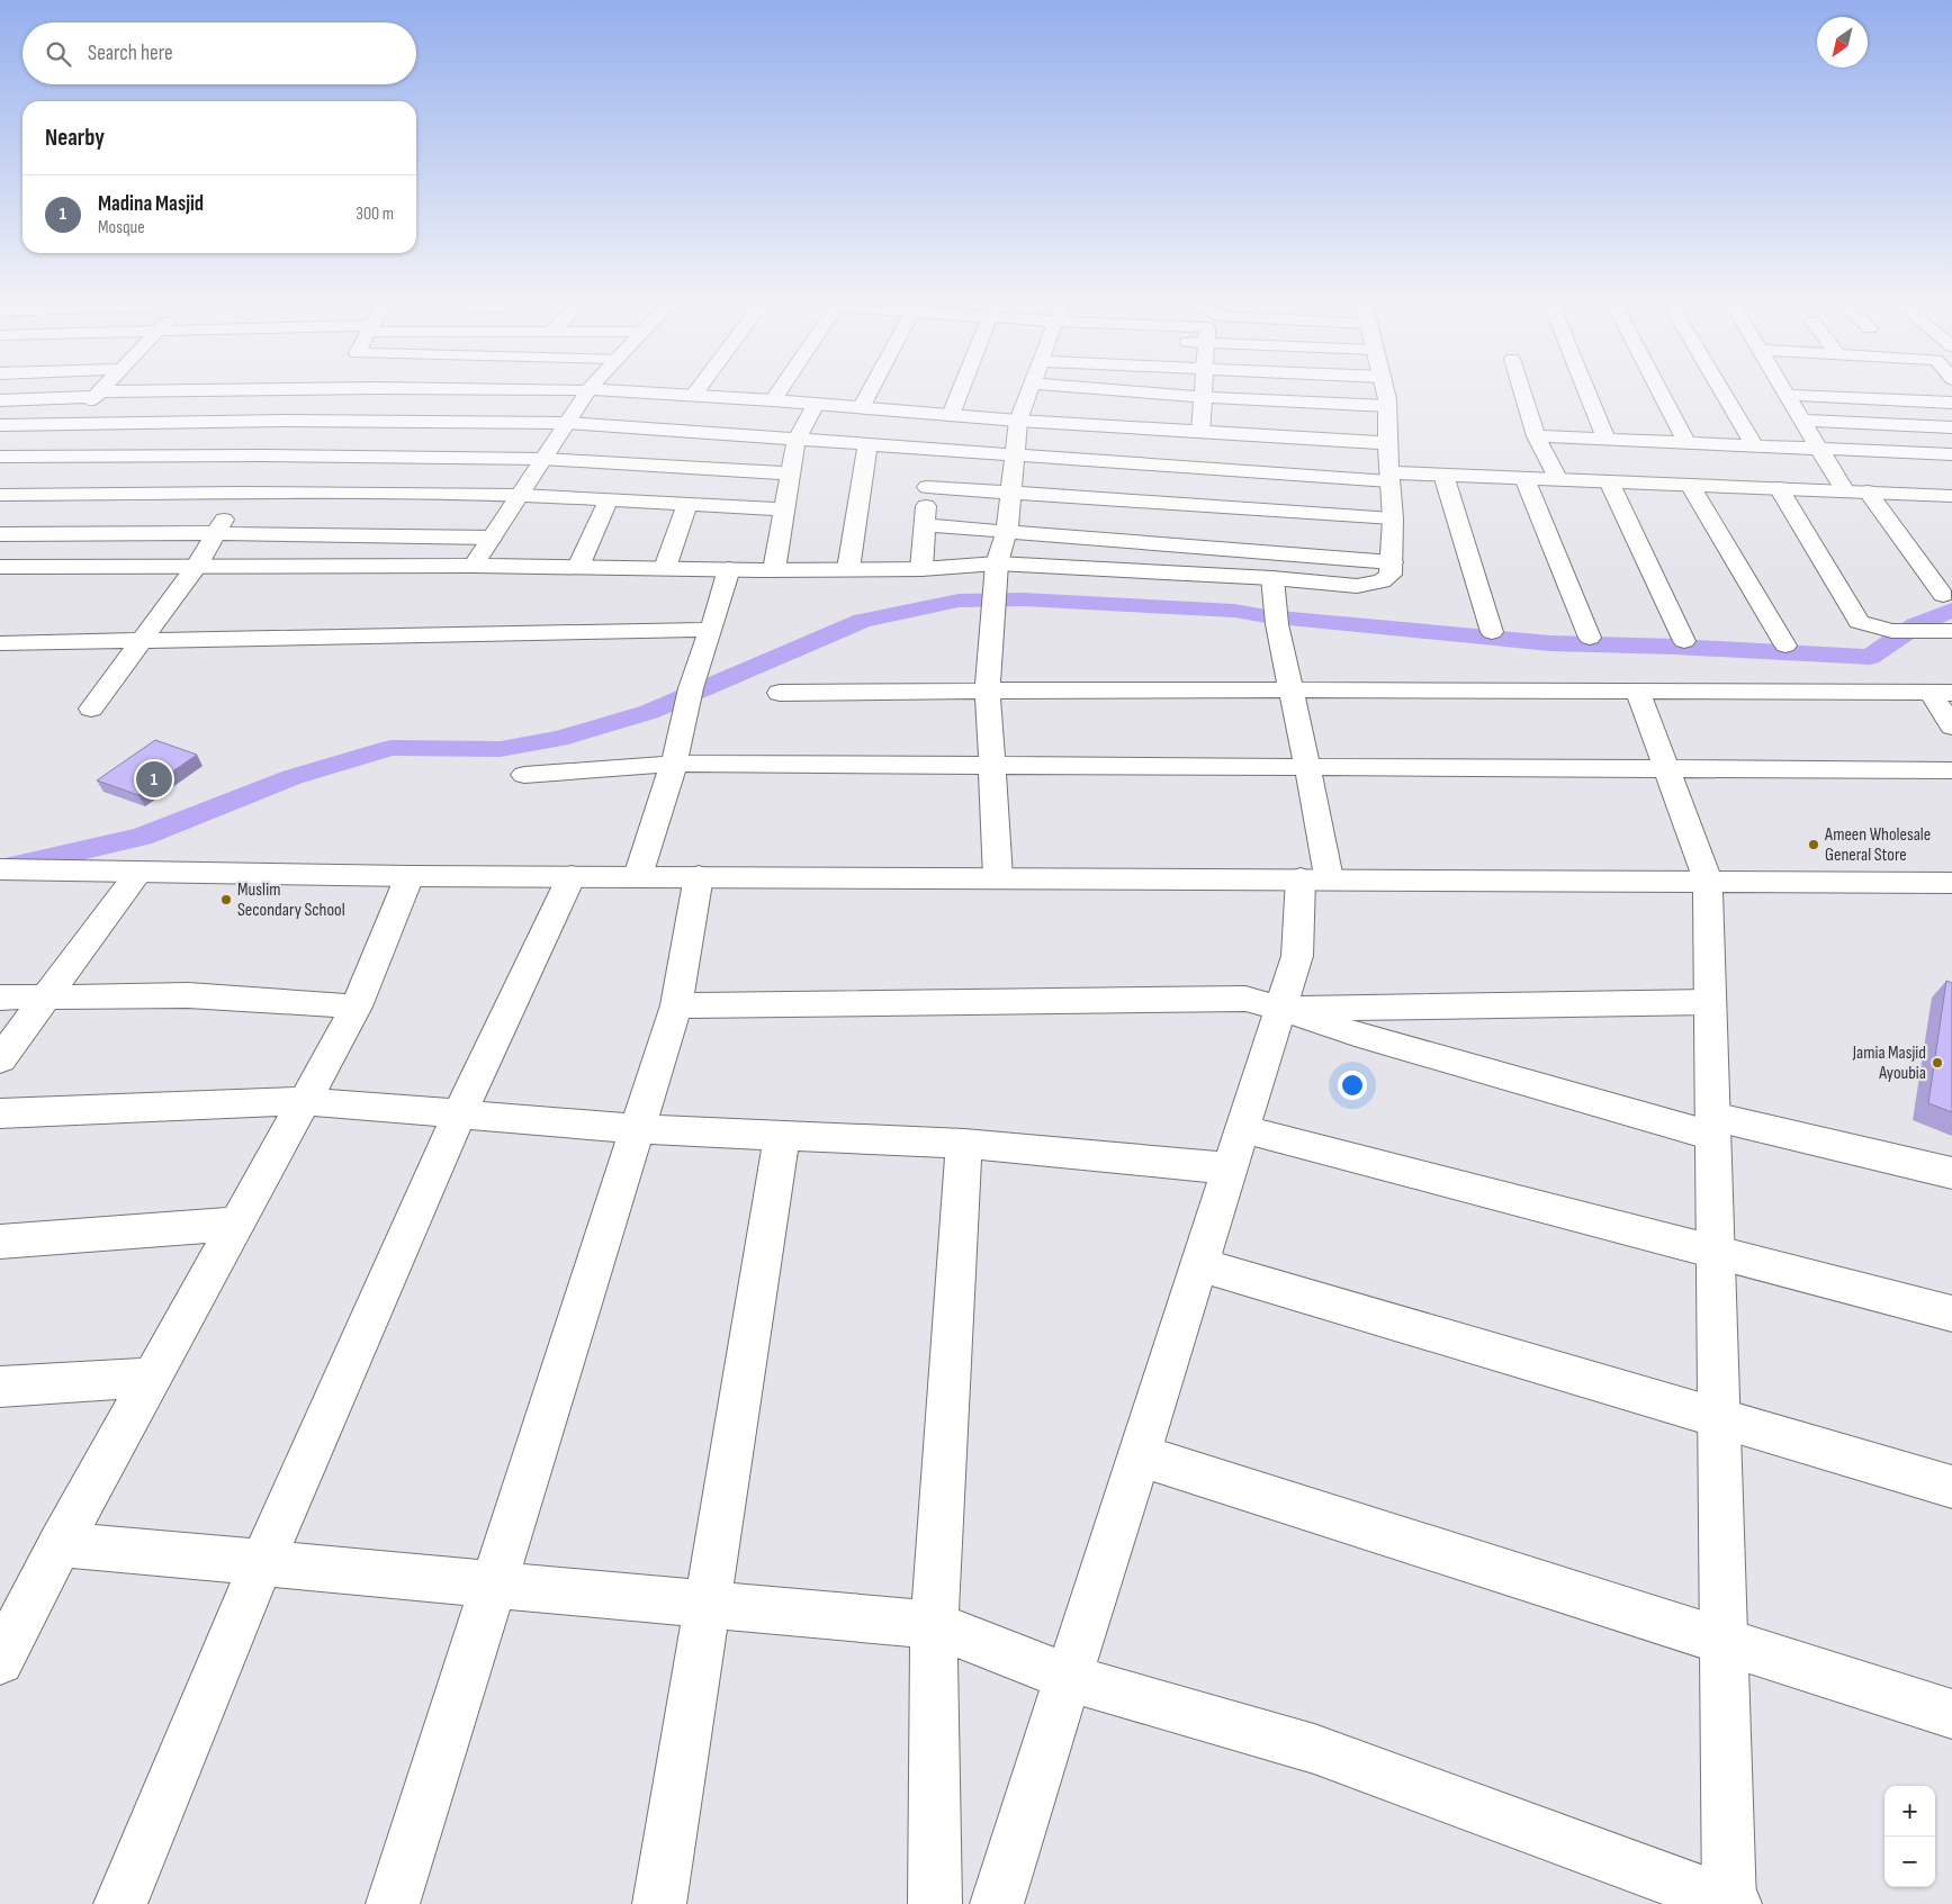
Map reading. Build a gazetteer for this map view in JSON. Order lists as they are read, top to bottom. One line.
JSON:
{"places":["Ameen Wholesale General Store","Muslim Secondary School","Jamia Masjid Ayoubia"],"north":"bottom left","page":{"search":"Search here","heading":"Nearby","list":[{"mark":"1","name":"Madina Masjid","note":"Mosque","value":"300 m"}],"pins":"1","map_buttons":["+","−"]}}
